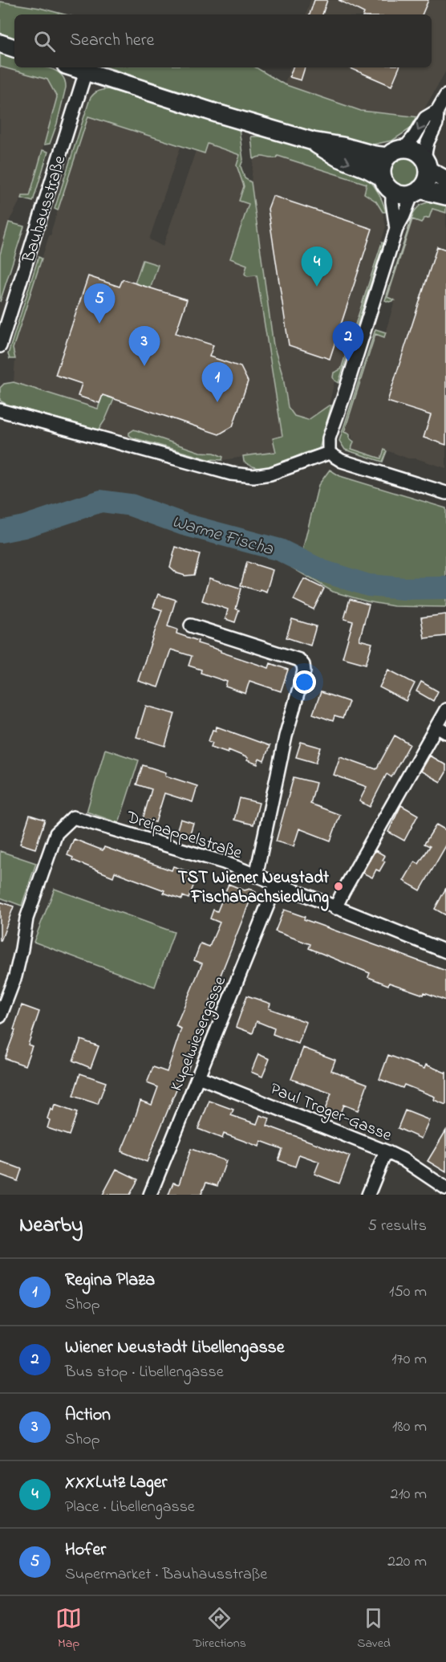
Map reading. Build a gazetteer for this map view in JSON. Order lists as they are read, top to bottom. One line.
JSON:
{"streets":{"street":["Bauhausstraße","Dreipappelstraße","Kupelwiesergasse","Paul Troger-Gasse"]},"crossings":[["Dreipappelstraße","Kupelwiesergasse"],["Kupelwiesergasse","Paul Troger-Gasse"]],"water":["Warme Fischa"],"places":["TST Wiener Neustadt Fischabachsiedlung"],"page":{"search":"Search here","pins":["4","5","2","3","1"],"heading":["Nearby","5 results"],"list":[{"mark":"1","name":"Regina Plaza","note":"Shop","value":"150 m"},{"mark":"2","name":"Wiener Neustadt Libellengasse","note":"Bus stop · Libellengasse","value":"170 m"},{"mark":"3","name":"Action","note":"Shop","value":"180 m"},{"mark":"4","name":"XXXLutz Lager","note":"Place · Libellengasse","value":"210 m"},{"mark":"5","name":"Hofer","note":"Supermarket · Bauhausstraße","value":"220 m"}],"nav":["Map","Directions","Saved"]}}
